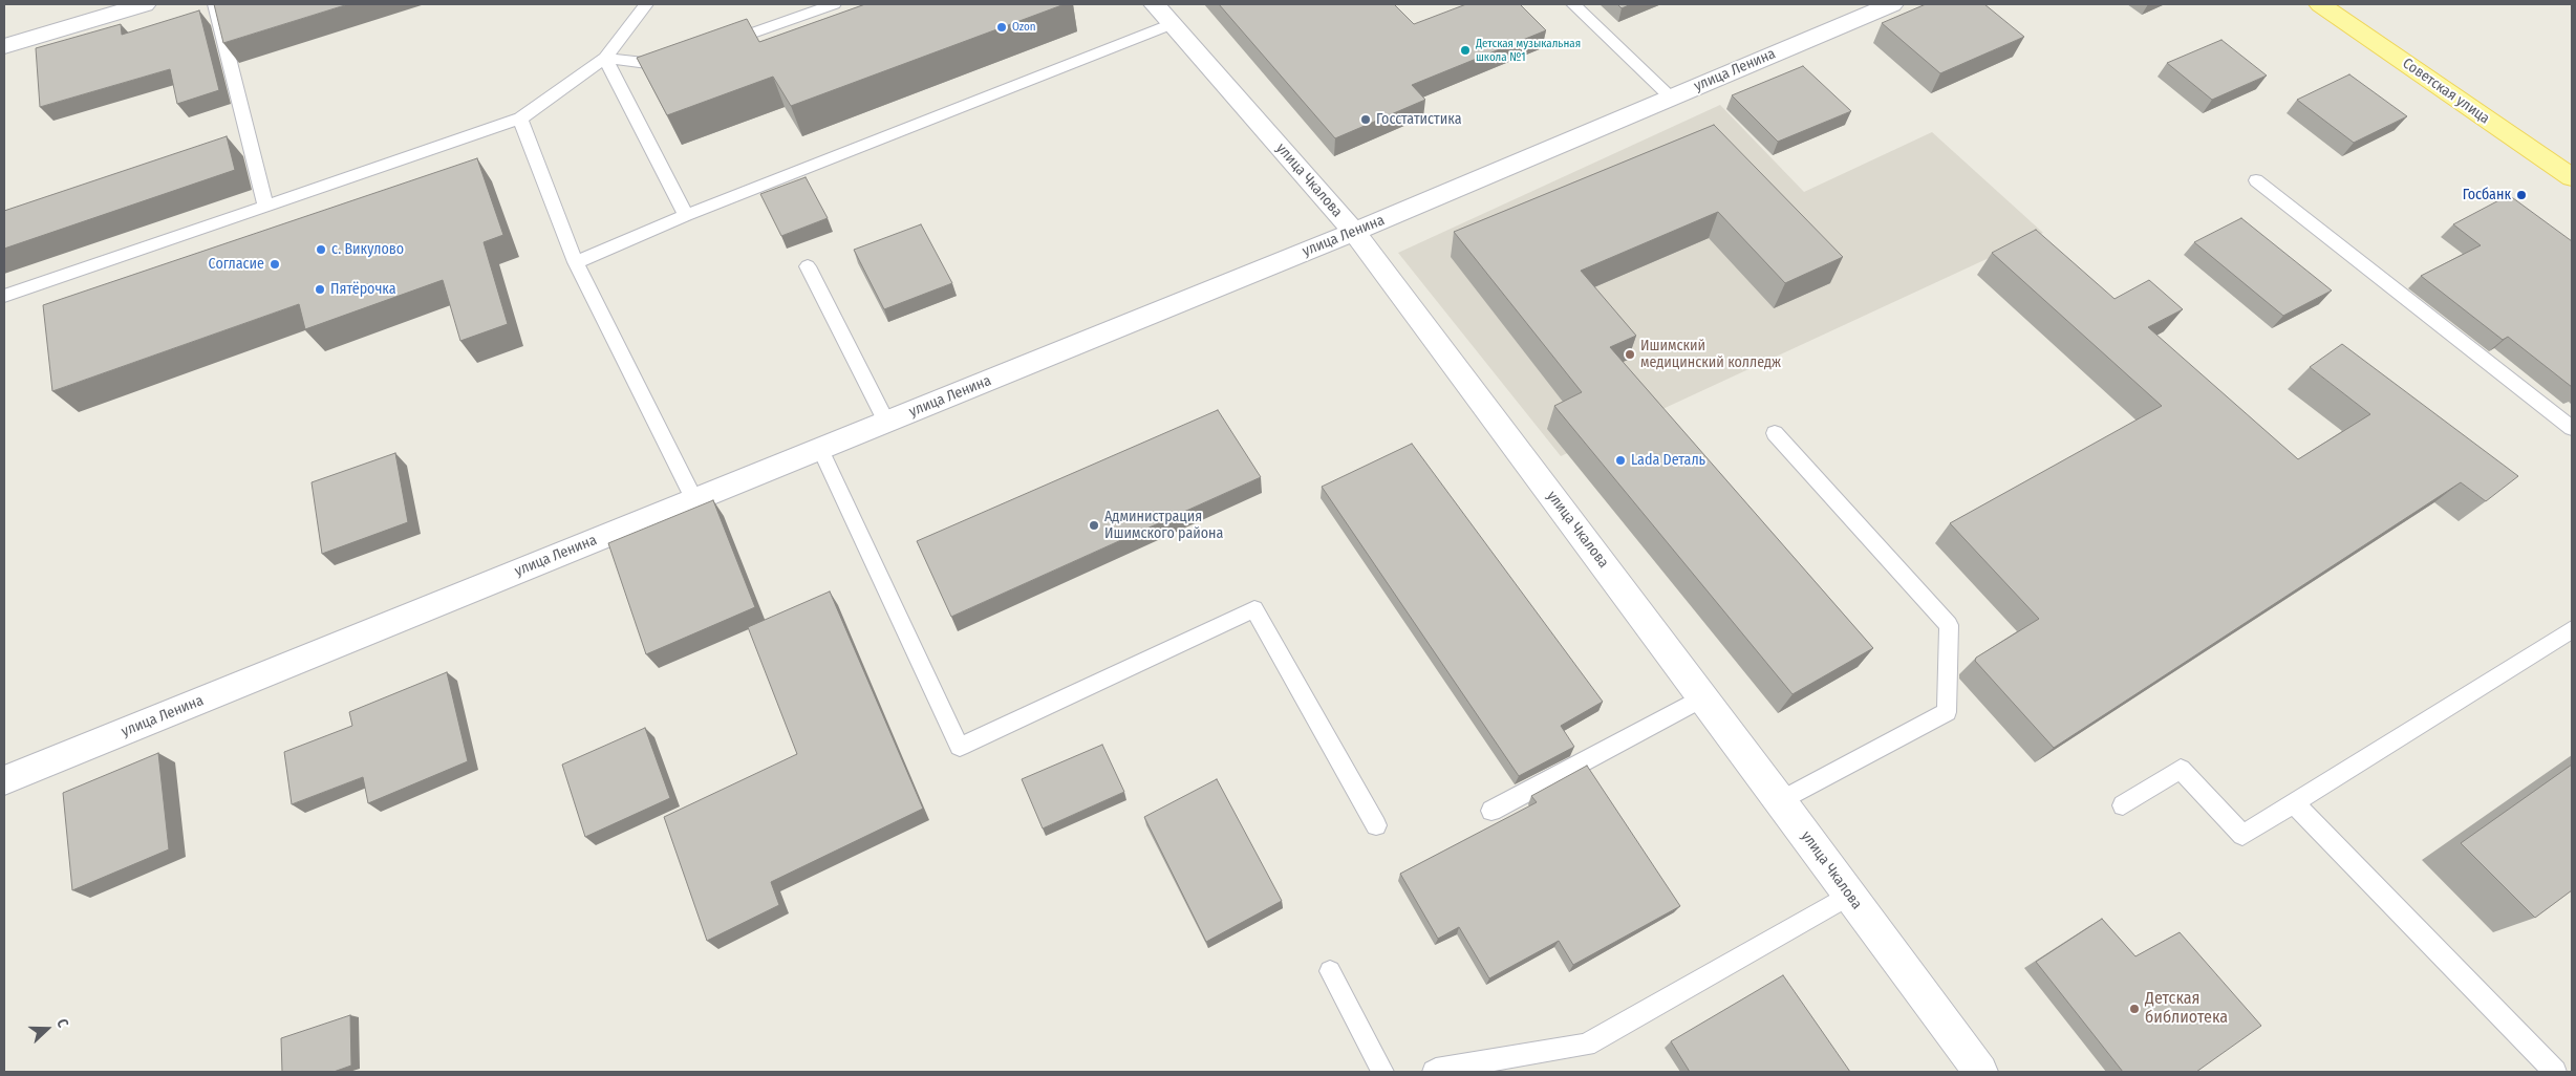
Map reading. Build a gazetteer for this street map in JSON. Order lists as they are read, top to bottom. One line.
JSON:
{"streets":{"main road":["Советская улица"],"street":["улица Ленина","улица Чкалова"]},"crossings":[["улица Ленина","улица Чкалова"]],"places":["Ozon","Детская музыкальная школа №1","Госстатистика","Госбанк","с. Викулово","Согласие","Пятёрочка","Ишимский медицинский колледж","Lada Dеталь","Администрация Ишимского района","Детская библиотека"],"north":"right"}
